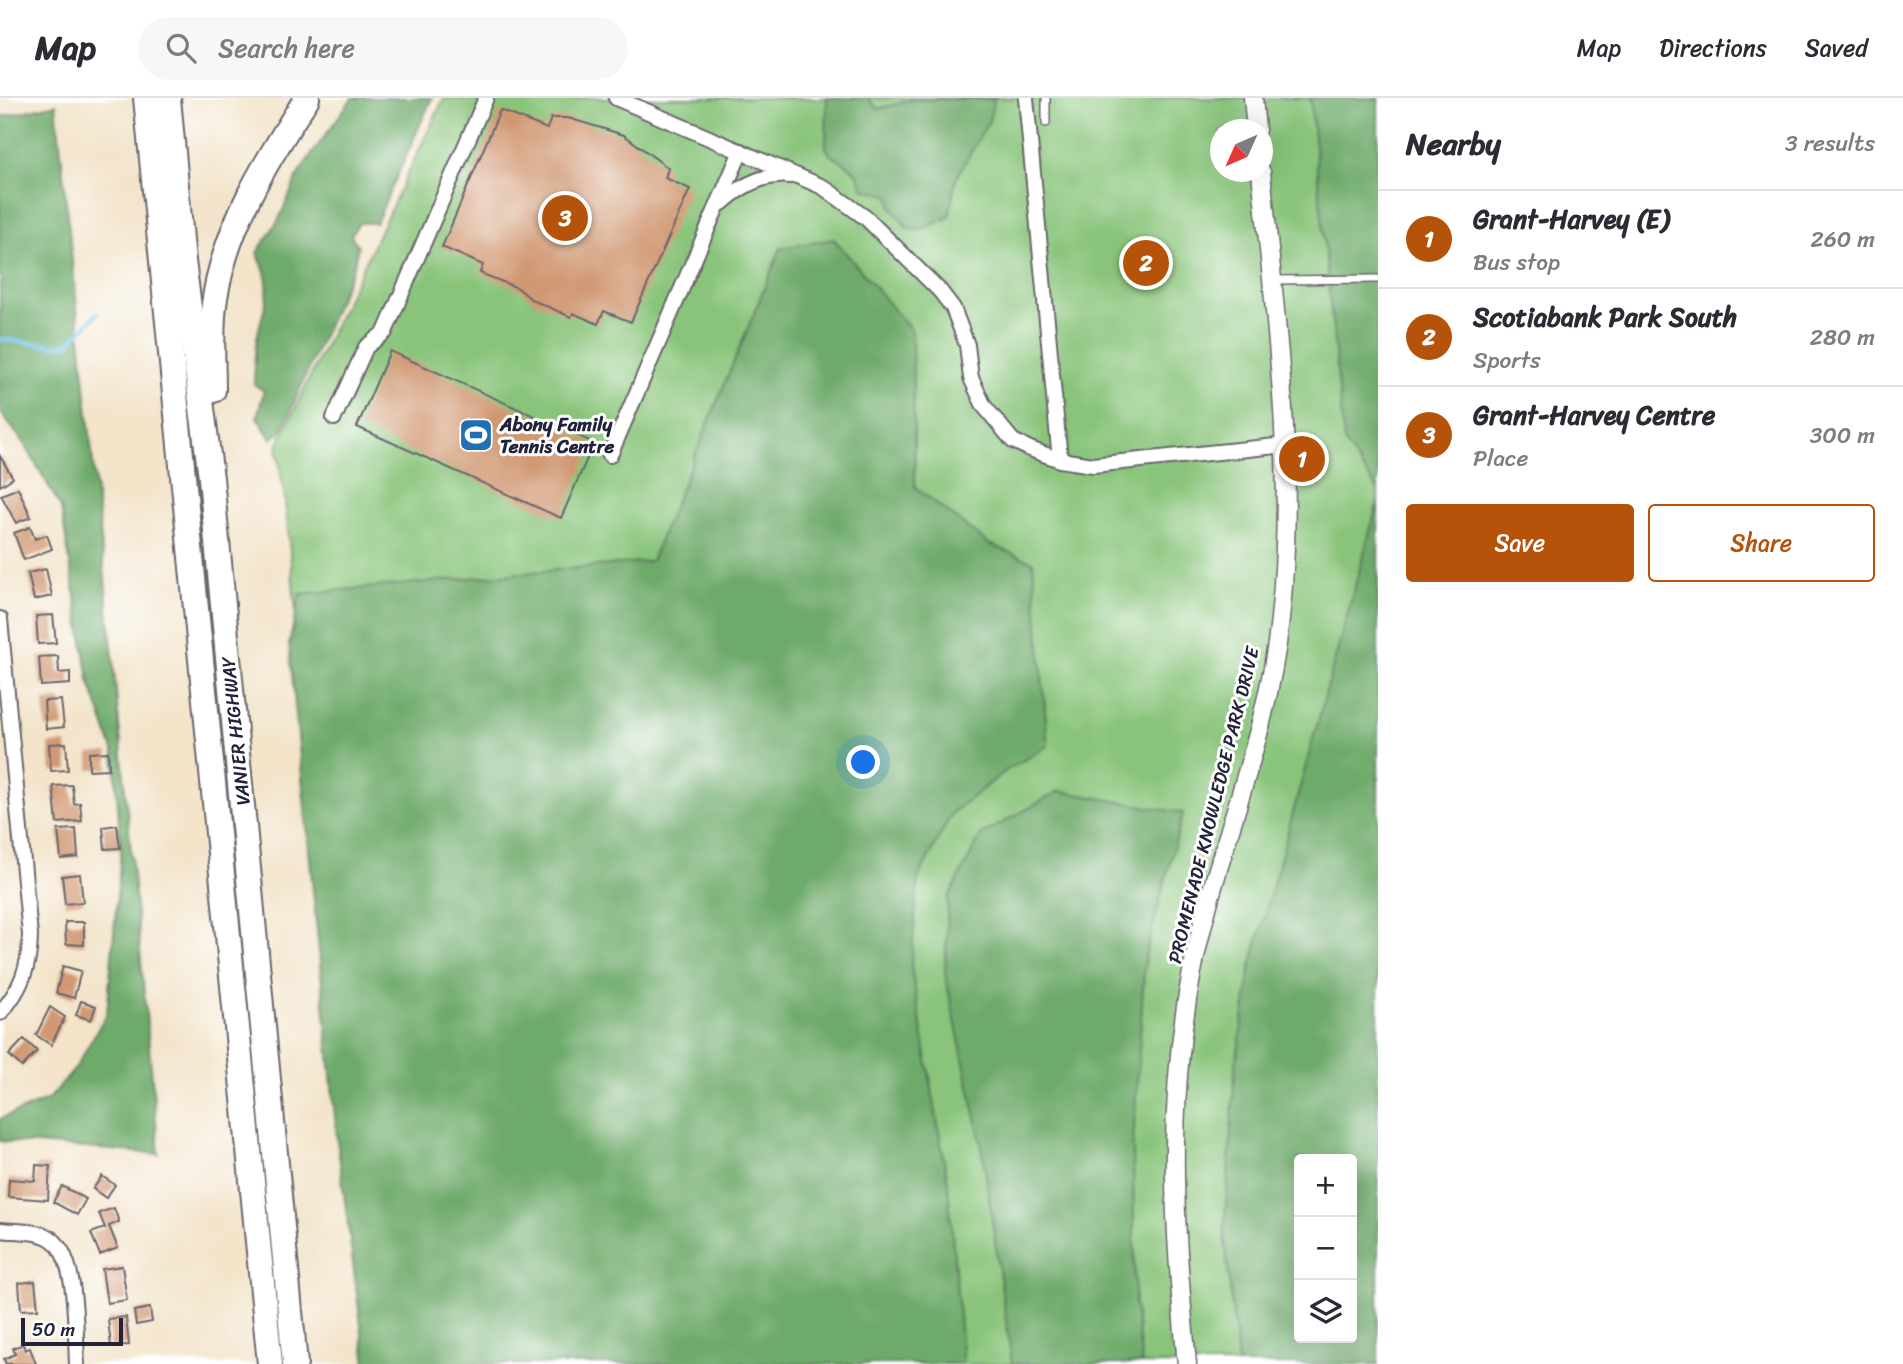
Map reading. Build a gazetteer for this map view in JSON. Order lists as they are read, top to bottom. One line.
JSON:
{"streets":{"highway":["VANIER HIGHWAY"],"street":["PROMENADE KNOWLEDGE PARK DRIVE"]},"places":{"sports":["Abony Family Tennis Centre"]},"scale_bar":"50 m","north":"bottom left","page":{"header":"Map","search":"Search here","nav":["Map","Directions","Saved"],"heading":["Nearby","3 results"],"list":[{"mark":"1","name":"Grant-Harvey (E)","note":"Bus stop","value":"260 m"},{"mark":"2","name":"Scotiabank Park South","note":"Sports","value":"280 m"},{"mark":"3","name":"Grant-Harvey Centre","note":"Place","value":"300 m"}],"pins":["3","2","1"],"buttons":["Save","Share"],"map_buttons":["+","−"],"scale":"50 m"}}
